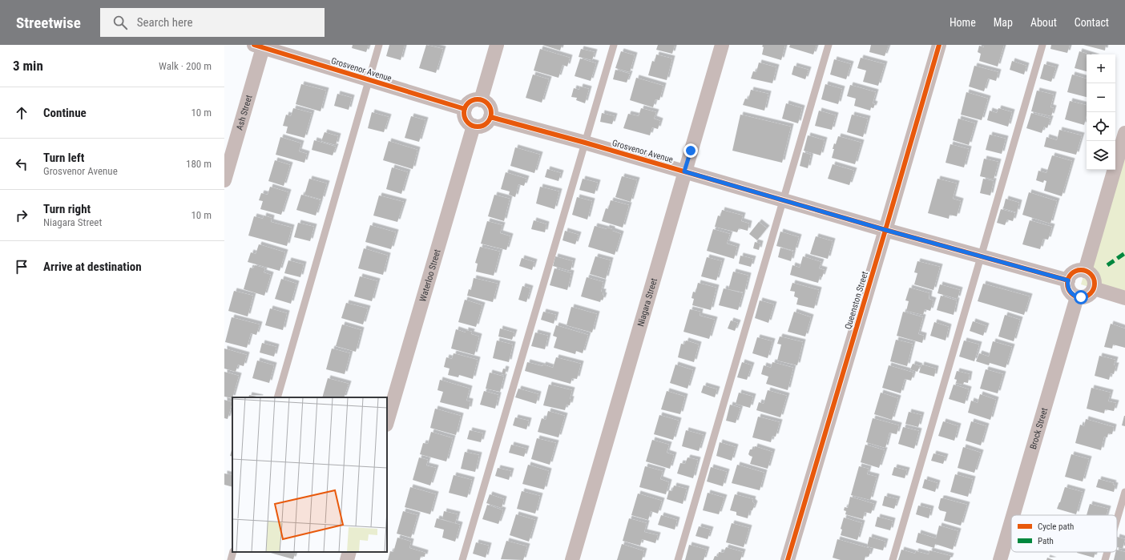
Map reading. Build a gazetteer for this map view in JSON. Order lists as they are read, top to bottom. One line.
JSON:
{"streets":{"street":["Grosvenor Avenue","Ash Street","Waterloo Street","Queenston Street","Niagara Street","Brock Street"]},"crossings":[["Grosvenor Avenue","Ash Street"],["Grosvenor Avenue","Waterloo Street"],["Grosvenor Avenue","Queenston Street"],["Grosvenor Avenue","Niagara Street"],["Grosvenor Avenue","Brock Street"]],"legend":["Cycle path","Path"],"page":{"header":"Streetwise","search":"Search here","nav":["Home","Map","About","Contact"],"heading":["3 min","Walk · 200 m"],"map_buttons":["+","−"],"list":[["Continue","10 m"],["Turn left","Grosvenor Avenue","180 m"],["Turn right","Niagara Street","10 m"],"Arrive at destination"]}}
